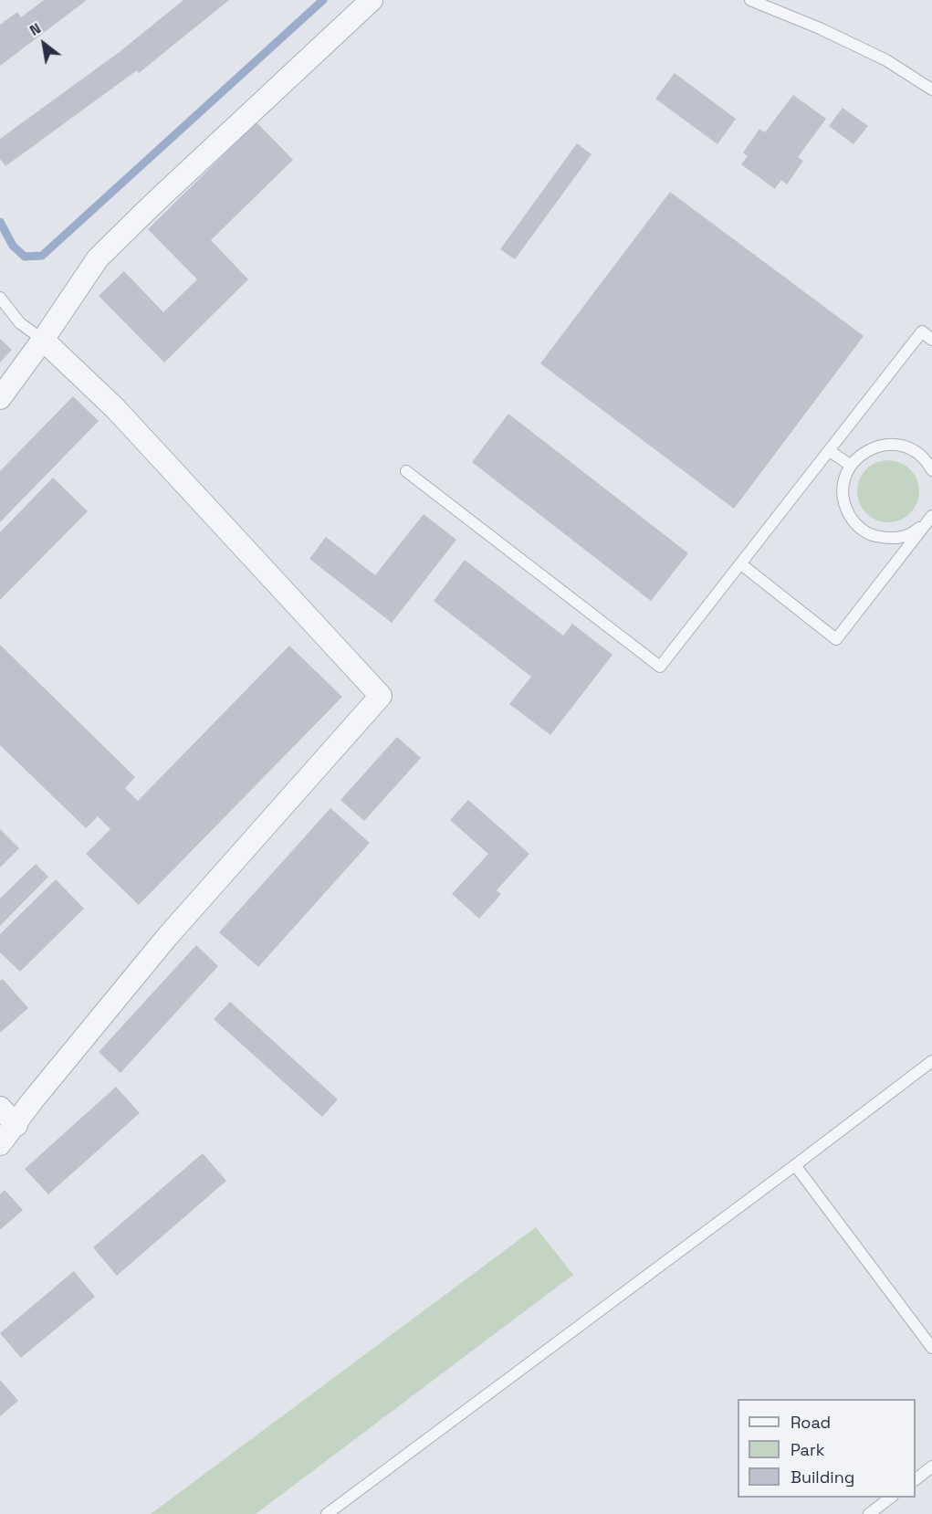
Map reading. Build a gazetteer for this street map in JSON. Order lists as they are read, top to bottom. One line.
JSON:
{"legend":["Road","Park","Building"],"north":"top left"}
